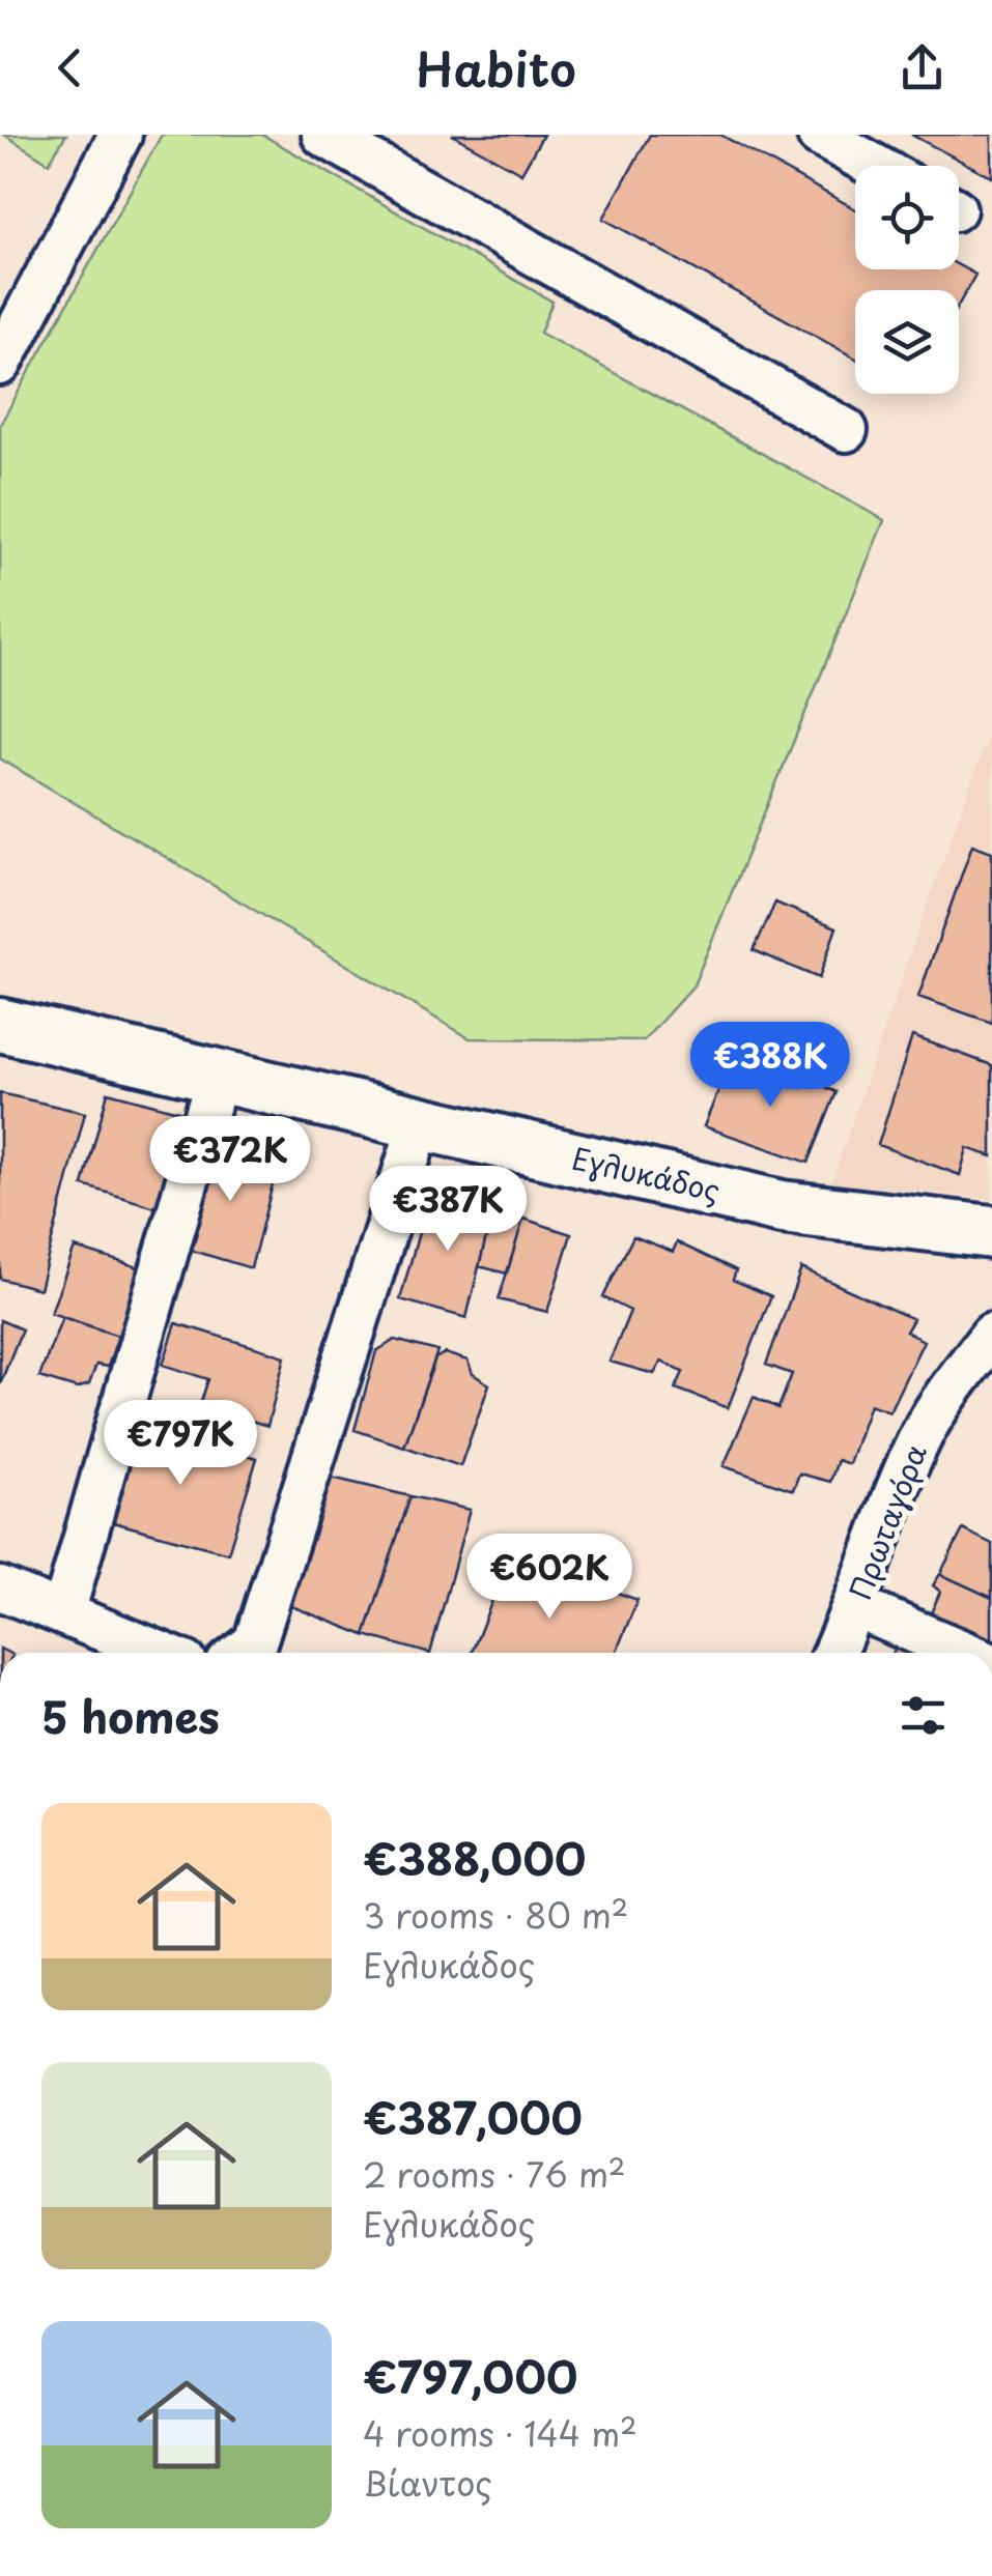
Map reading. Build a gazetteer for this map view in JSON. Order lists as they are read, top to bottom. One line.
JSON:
{"streets":{"main road":["Εγλυκάδος"],"street":["Πρωταγόρα"]},"page":{"header":"Habito","price":["€388K","€372K","€387K","€797K","€602K"],"heading":"5 homes","list":[{"name":"€388,000","note":"3 rooms · 80 m² · Εγλυκάδος"},{"name":"€387,000","note":"2 rooms · 76 m² · Εγλυκάδος"},{"name":"€797,000","note":"4 rooms · 144 m² · Βίαντος"}]}}
